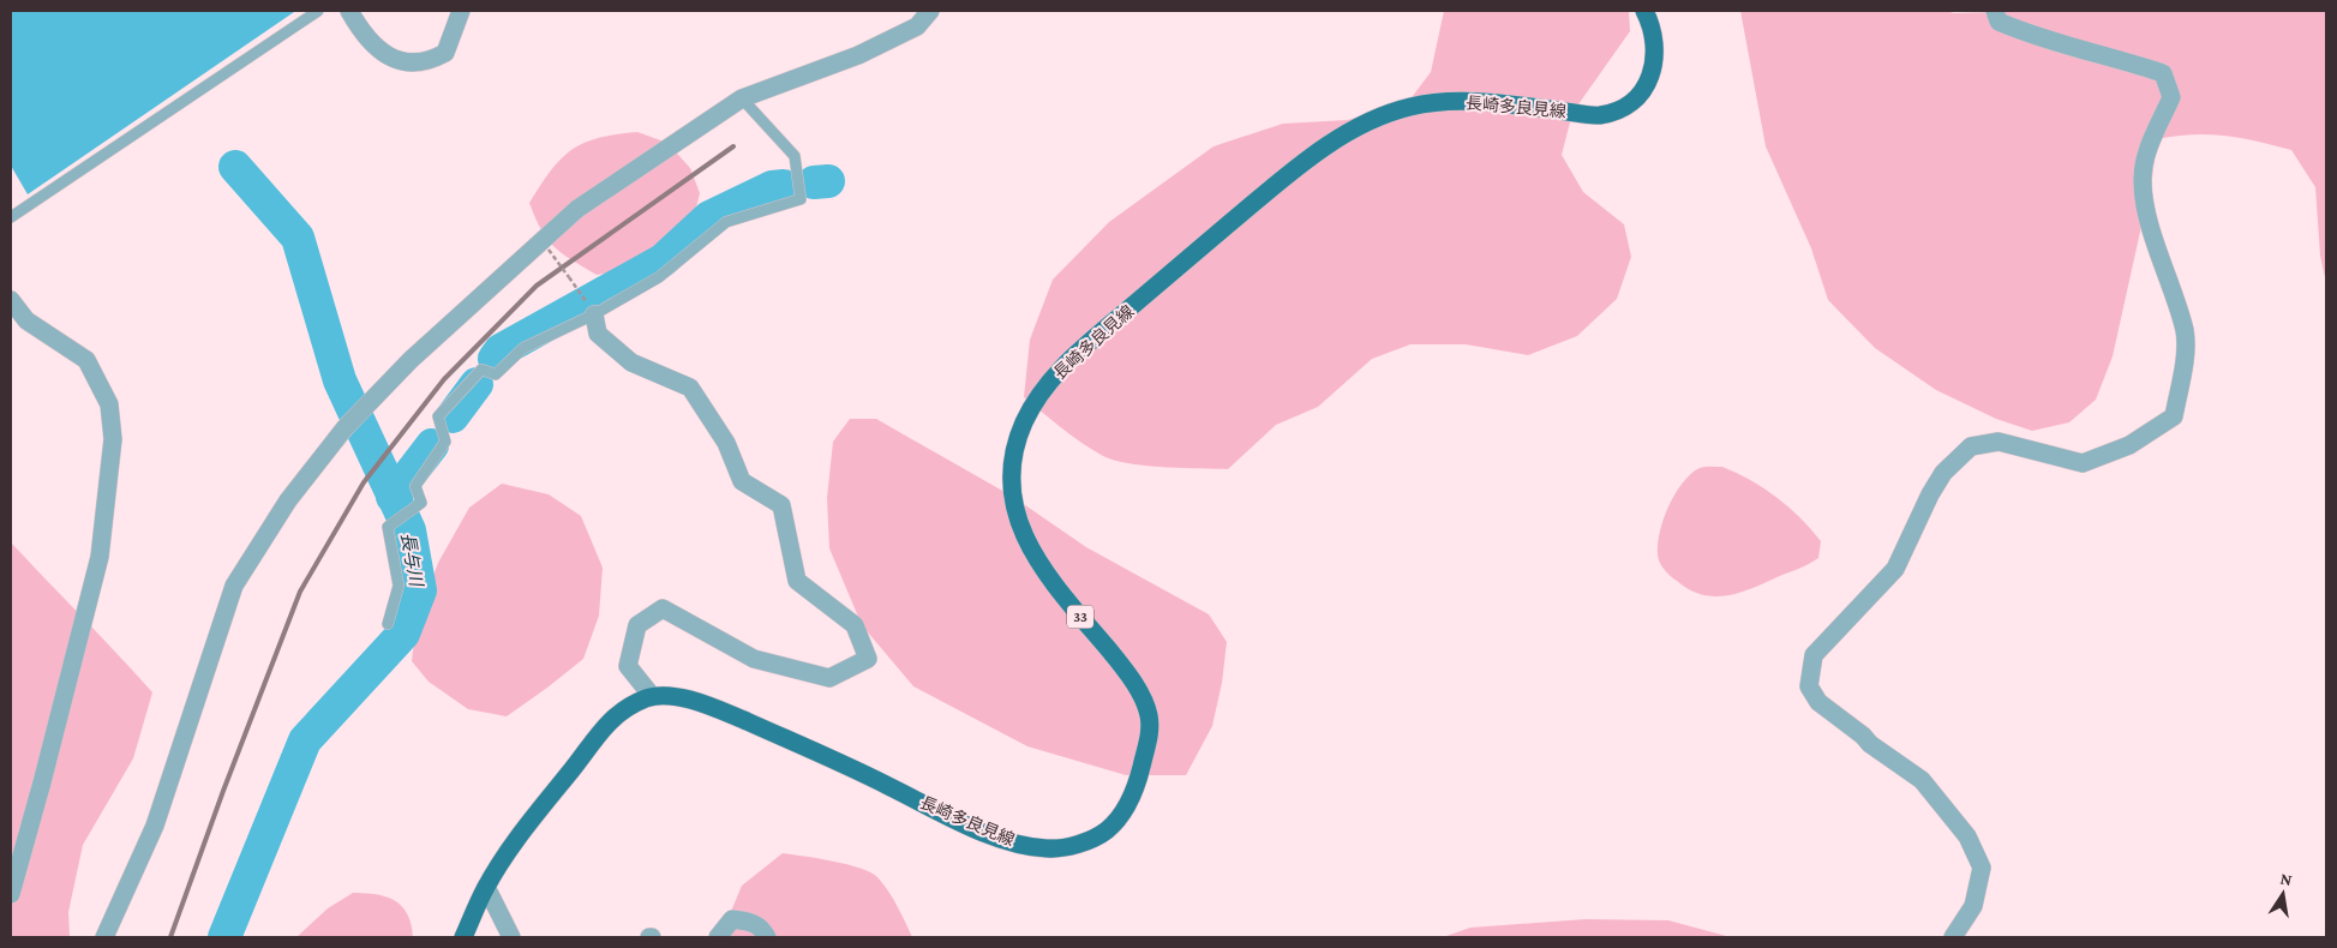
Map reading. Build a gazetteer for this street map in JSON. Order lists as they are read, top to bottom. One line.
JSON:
{"streets":{"main road":["長崎多良見線","33"]},"water":["長与川"],"north":"top"}
